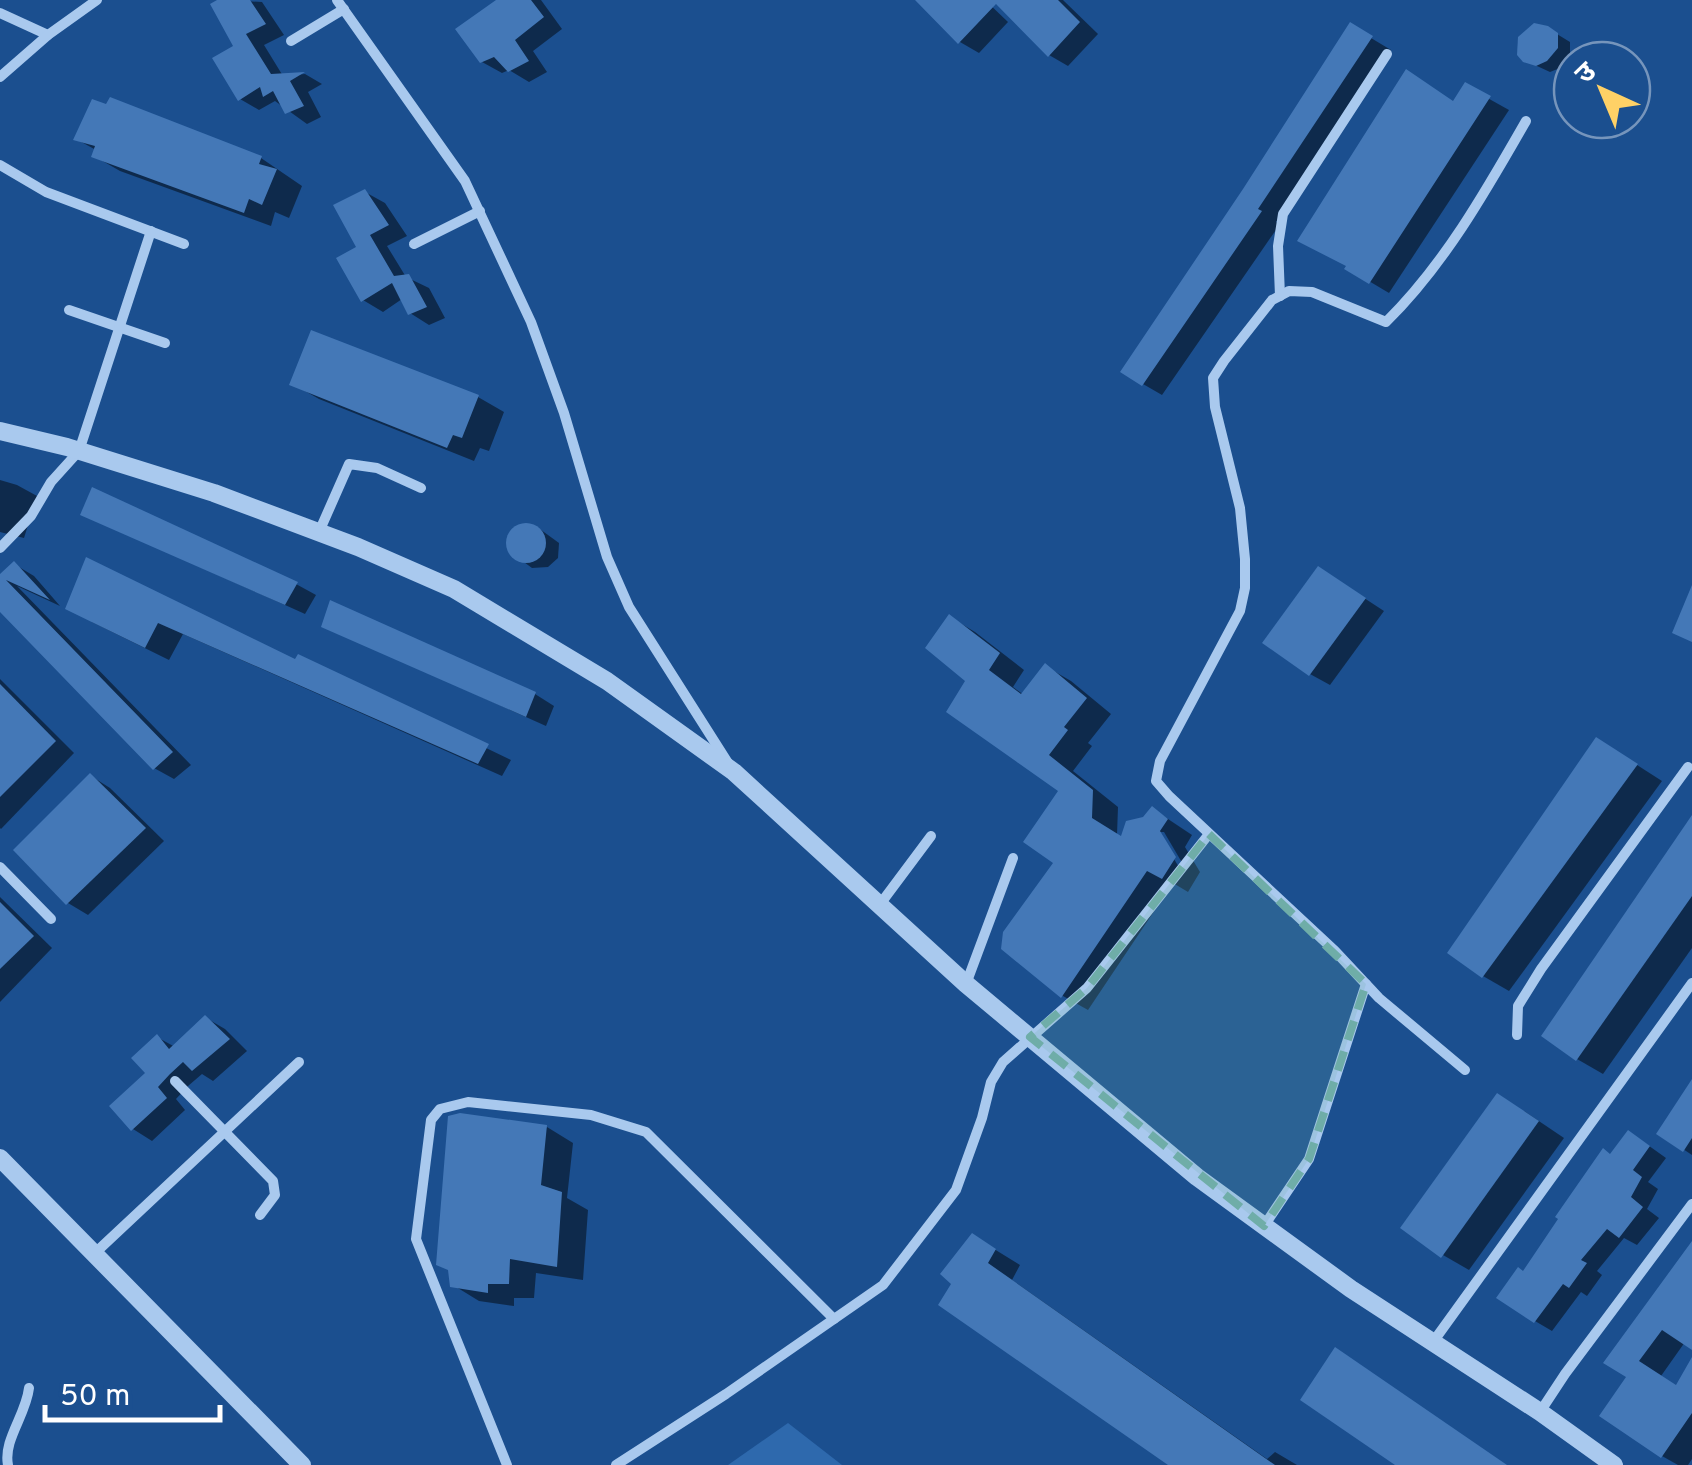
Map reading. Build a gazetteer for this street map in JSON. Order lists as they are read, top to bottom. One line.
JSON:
{"scale_bar":"50 m","north":"top left"}
